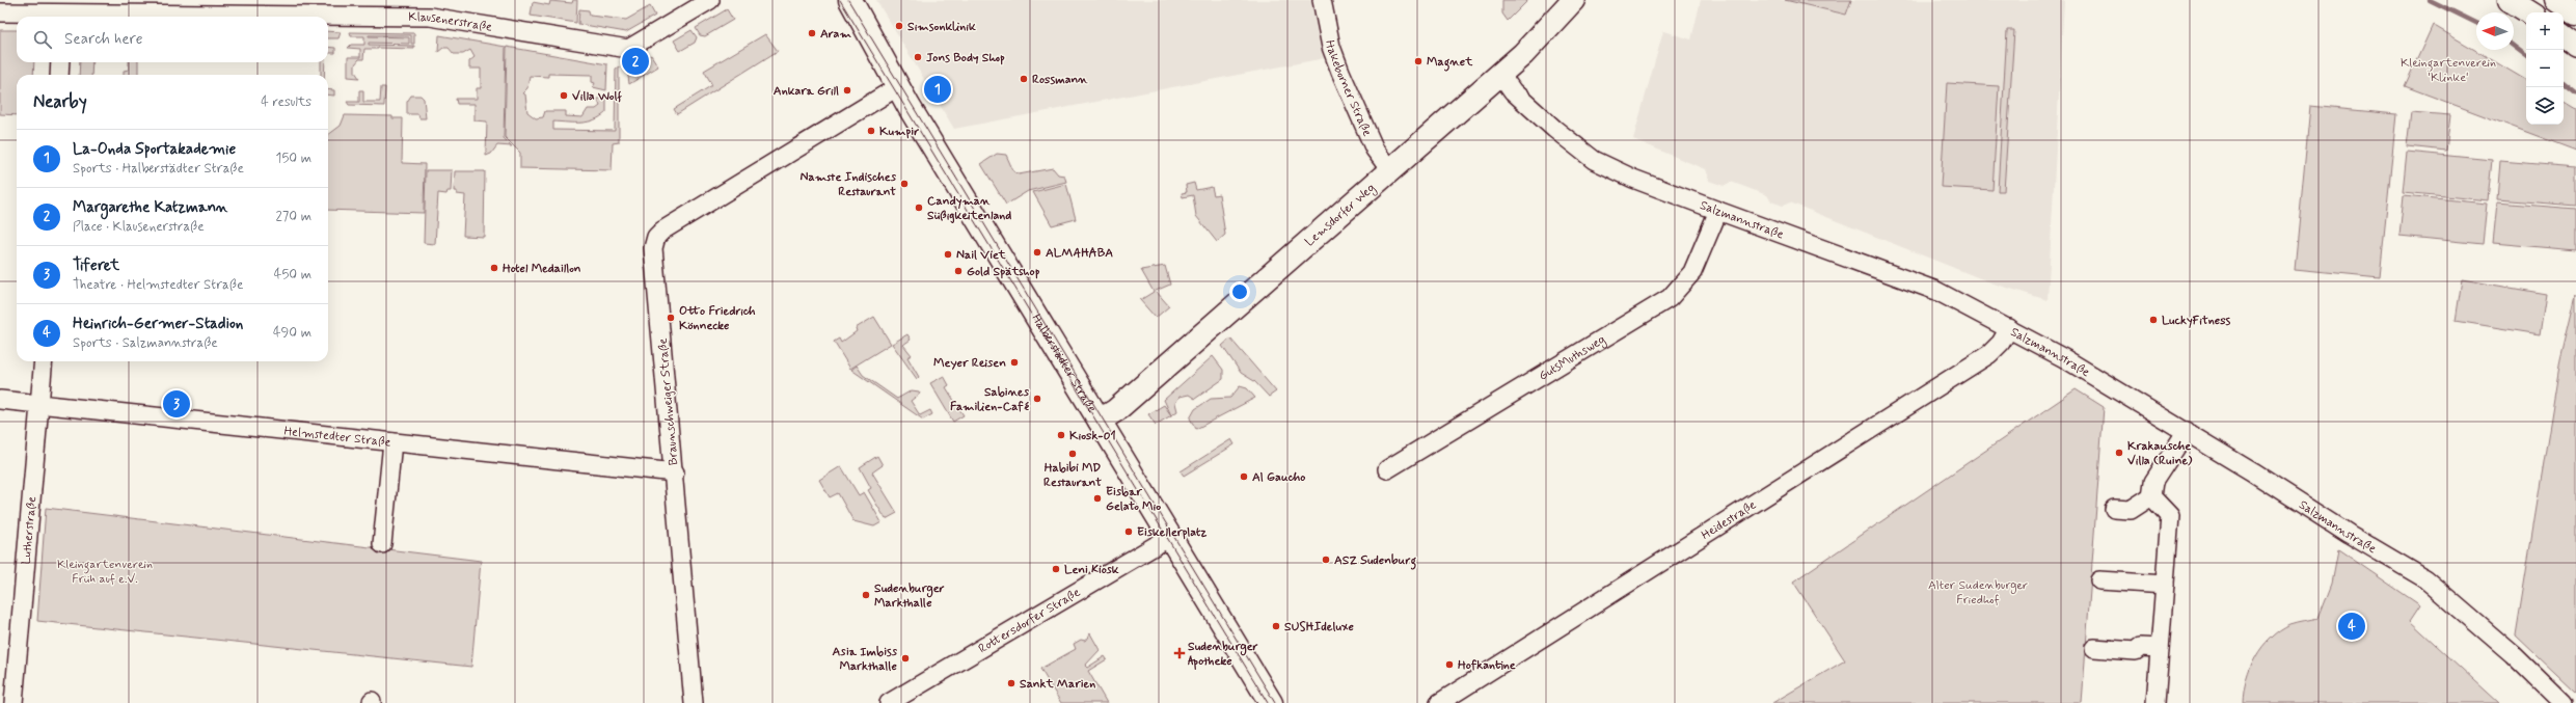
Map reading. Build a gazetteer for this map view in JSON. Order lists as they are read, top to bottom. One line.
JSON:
{"streets":{"main road":["Lemsdorfer Weg","Halberstädter Straße"],"street":["Klausenerstraße","Hakeborner Straße","Salzmannstraße","GutsMuthsweg","Braunschweiger Straße","Helmstedter Straße","Heidestraße","Lutherstraße","Rottersdorfer Straße"]},"crossings":[["Hakeborner Straße","Lemsdorfer Weg"],["Lemsdorfer Weg","Salzmannstraße"],["Lemsdorfer Weg","Halberstädter Straße"],["Salzmannstraße","GutsMuthsweg"],["Salzmannstraße","Heidestraße"],["Halberstädter Straße","Braunschweiger Straße"],["Halberstädter Straße","Rottersdorfer Straße"],["Braunschweiger Straße","Helmstedter Straße"],["Helmstedter Straße","Lutherstraße"]],"parks":["Kleingartenverein 'Klinke'","Kleingartenverein Früh auf e.V.","Alter Sudenburger Friedhof"],"places":{"other":["Simsonklinik","Aram","Jons Body Shop","Magnet","Rossmann","Ankara Grill","Villa Wolf","Kumpir","Namste Indisches Restaurant","Candyman Süßigkeitenland","ALMAHABA","Nail Viet","Hotel Medaillon","Gold Spätshop","Otto Friedrich Könnecke","LuckyFitness","Meyer Reisen","Sabines Familien-Café","Kiosk-01","Krakausche Villa (Ruine)","Habibi MD Restaurant","Al Gaucho","Eisbar Gelato Mio","Eiskellerplatz","ASZ Sudenburg","Leni Kiosk","Sudenburger Markthalle","SUSHIdeluxe","Asia Imbiss Markthalle","Hofkantine","Sankt Marien"],"health":["Sudenburger Apotheke"]},"north":"left","page":{"map_buttons":["+","−"],"search":"Search here","pins":["2","1","3","4"],"heading":["Nearby","4 results"],"list":[{"mark":"1","name":"La-Onda Sportakademie","note":"Sports · Halberstädter Straße","value":"150 m"},{"mark":"2","name":"Margarethe Katzmann","note":"Place · Klausenerstraße","value":"270 m"},{"mark":"3","name":"Tiferet","note":"Theatre · Helmstedter Straße","value":"450 m"},{"mark":"4","name":"Heinrich-Germer-Stadion","note":"Sports · Salzmannstraße","value":"490 m"}]}}
